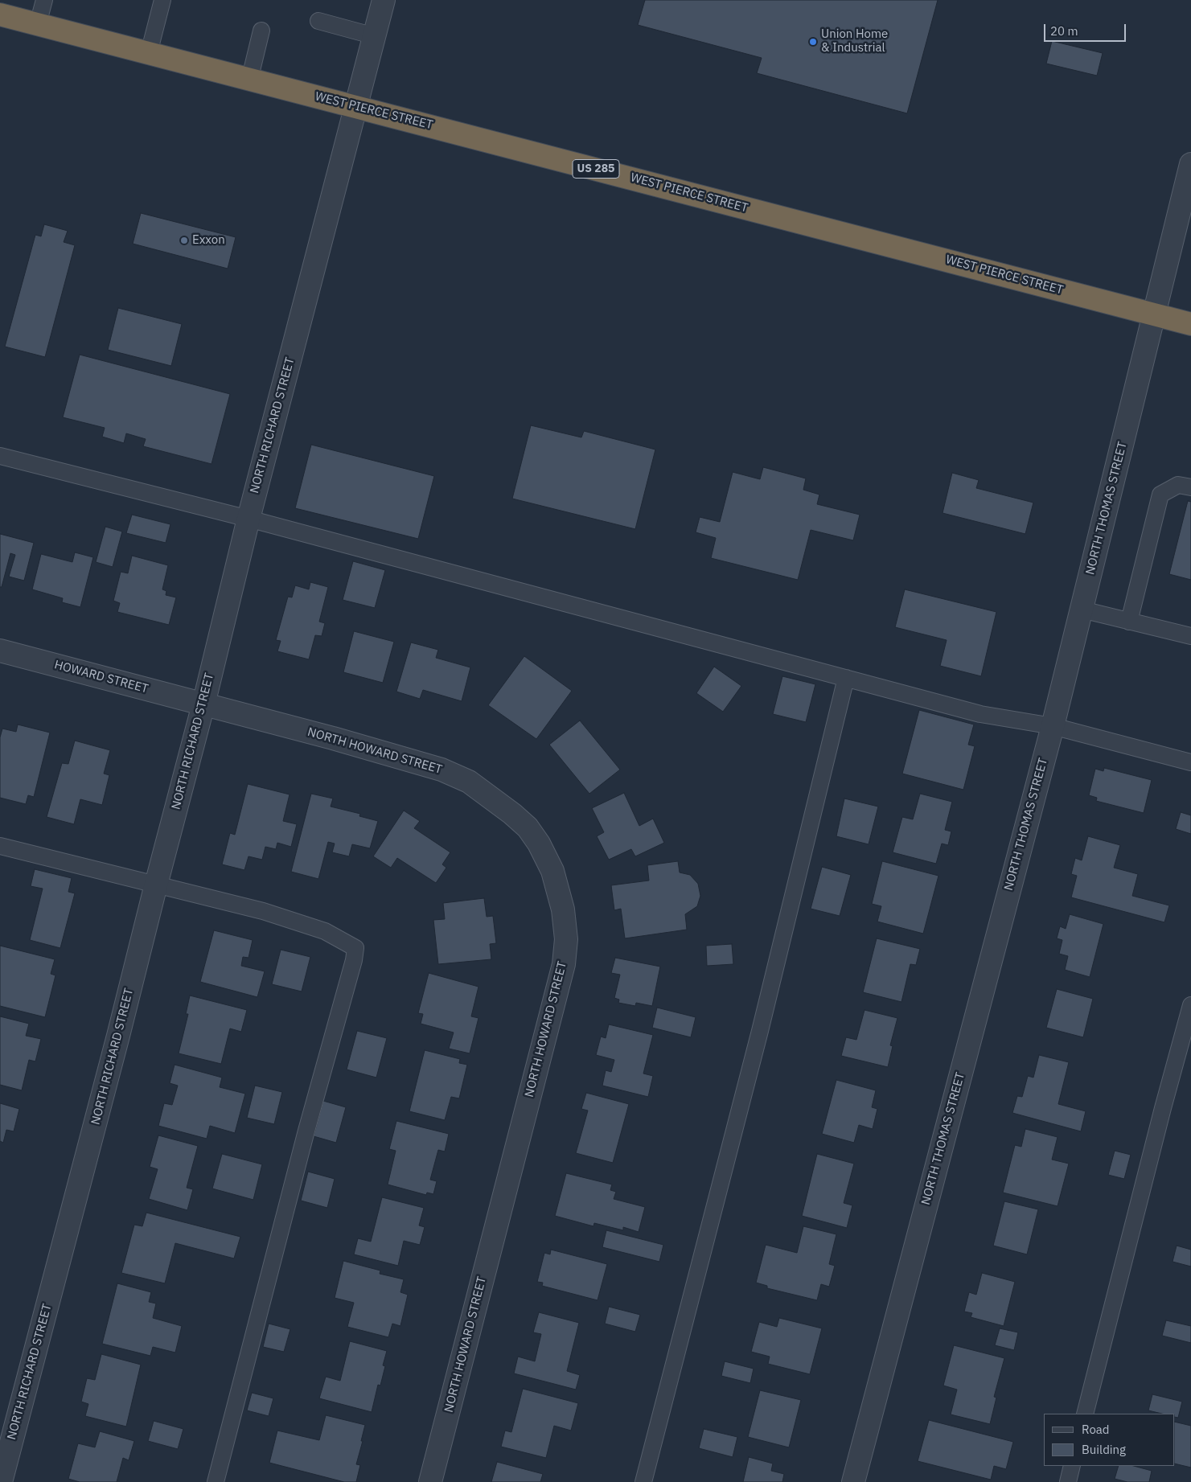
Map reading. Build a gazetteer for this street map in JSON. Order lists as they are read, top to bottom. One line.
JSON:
{"streets":{"highway":["WEST PIERCE STREET","US 285"],"street":["NORTH RICHARD STREET","NORTH THOMAS STREET","HOWARD STREET","NORTH HOWARD STREET"]},"crossings":[["WEST PIERCE STREET","NORTH RICHARD STREET"],["WEST PIERCE STREET","NORTH THOMAS STREET"],["NORTH RICHARD STREET","HOWARD STREET"],["NORTH RICHARD STREET","NORTH HOWARD STREET"],["HOWARD STREET","NORTH HOWARD STREET"]],"places":["Union Home & Industrial","Exxon"],"legend":["Road","Building"],"scale_bar":"20 m"}
